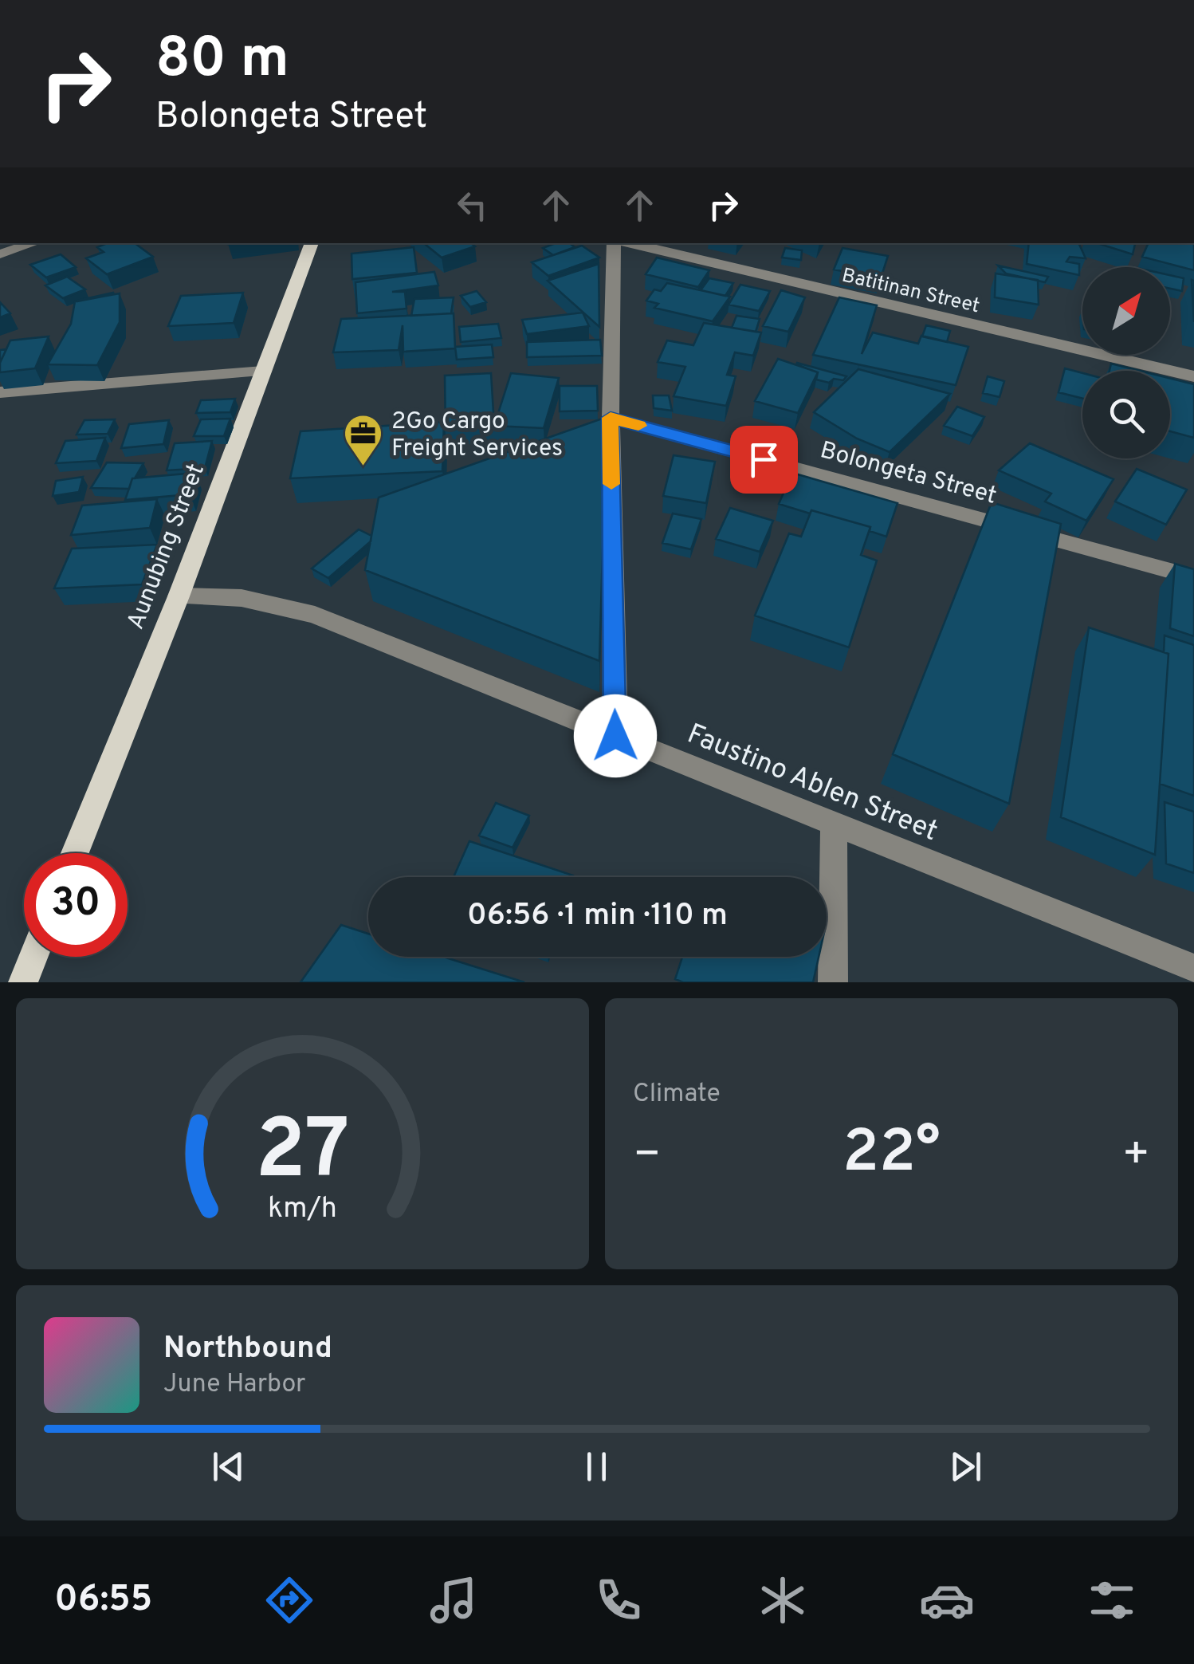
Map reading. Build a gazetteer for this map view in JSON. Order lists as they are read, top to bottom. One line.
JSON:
{"streets":{"main road":["Aunubing Street"],"street":["Batitinan Street","Bolongeta Street","Faustino Ablen Street"]},"crossings":[["Aunubing Street","Faustino Ablen Street"]],"places":{"office":["2Go Cargo Freight Services"]},"north":"top right","page":{"turn":["80 m","Bolongeta Street"],"limit":"30","trip":"06:56 · 1 min · 110 m","tile":"Climate","heat":["−","22°","+"],"song":["Northbound","June Harbor"],"tabs":"06:55","gauge":["27","km/h"]}}
